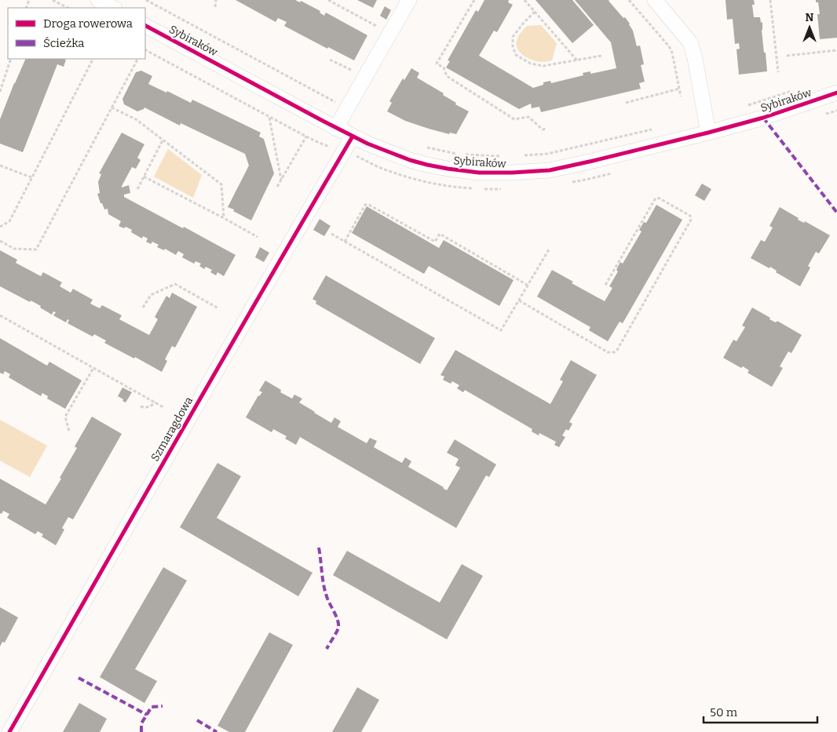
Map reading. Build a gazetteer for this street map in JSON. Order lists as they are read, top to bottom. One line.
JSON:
{"streets":{"street":["Sybiraków","Szmaragdowa"]},"crossings":[["Sybiraków","Szmaragdowa"]],"legend":["Droga rowerowa","Ścieżka"],"scale_bar":"50 m","north":"top"}
